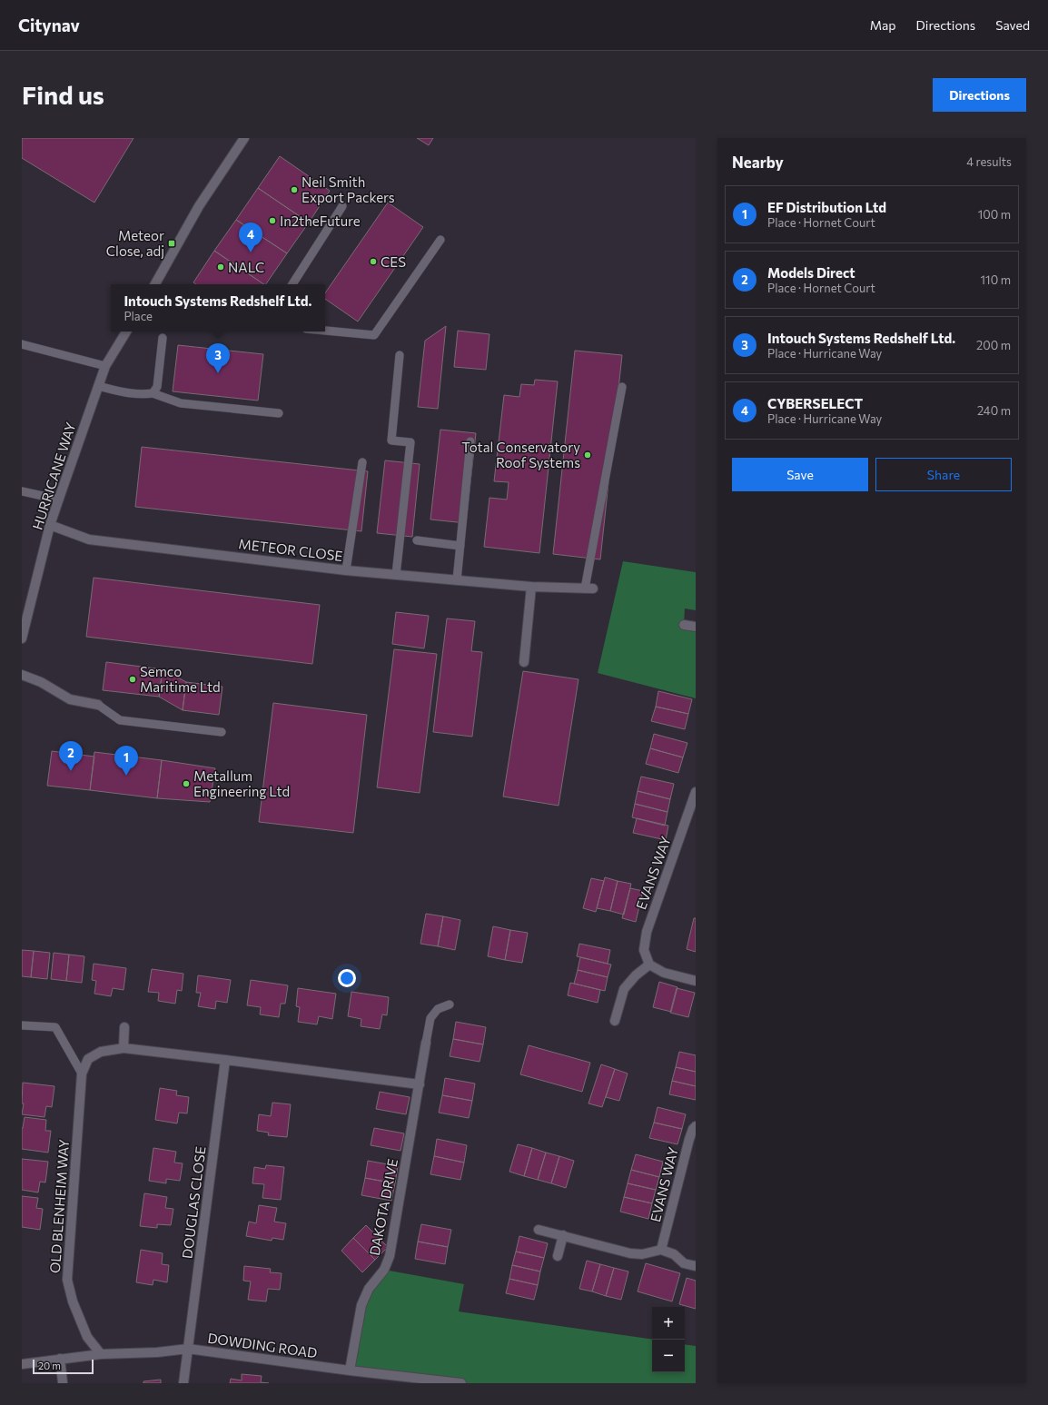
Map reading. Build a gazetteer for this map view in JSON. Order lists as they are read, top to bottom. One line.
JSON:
{"streets":{"street":["HURRICANE WAY","METEOR CLOSE","EVANS WAY","DOUGLAS CLOSE","OLD BLENHEIM WAY","DAKOTA DRIVE","DOWDING ROAD"]},"crossings":[["HURRICANE WAY","METEOR CLOSE"],["DOUGLAS CLOSE","DOWDING ROAD"],["OLD BLENHEIM WAY","DOWDING ROAD"],["DAKOTA DRIVE","DOWDING ROAD"]],"places":{"other":["Neil Smith Export Packers","In2theFuture","CES","NALC","Total Conservatory Roof Systems","Semco Maritime Ltd","Metallum Engineering Ltd"],"transit":["Meteor Close, adj"]},"scale_bar":"20 m","page":{"header":"Citynav","nav":["Map","Directions","Saved"],"buttons":["Directions",["Save","Share"]],"title":"Find us","heading":["Nearby","4 results"],"list":[{"mark":"1","name":"EF Distribution Ltd","note":"Place · Hornet Court","value":"100 m"},{"mark":"2","name":"Models Direct","note":"Place · Hornet Court","value":"110 m"},{"mark":"3","name":"Intouch Systems Redshelf Ltd.","note":"Place · Hurricane Way","value":"200 m"},{"mark":"4","name":"CYBERSELECT","note":"Place · Hurricane Way","value":"240 m"}],"pins":["4","3","2","1"],"popup":["Intouch Systems Redshelf Ltd.","Place"],"map_buttons":["+","−"],"scale":"20 m"}}
